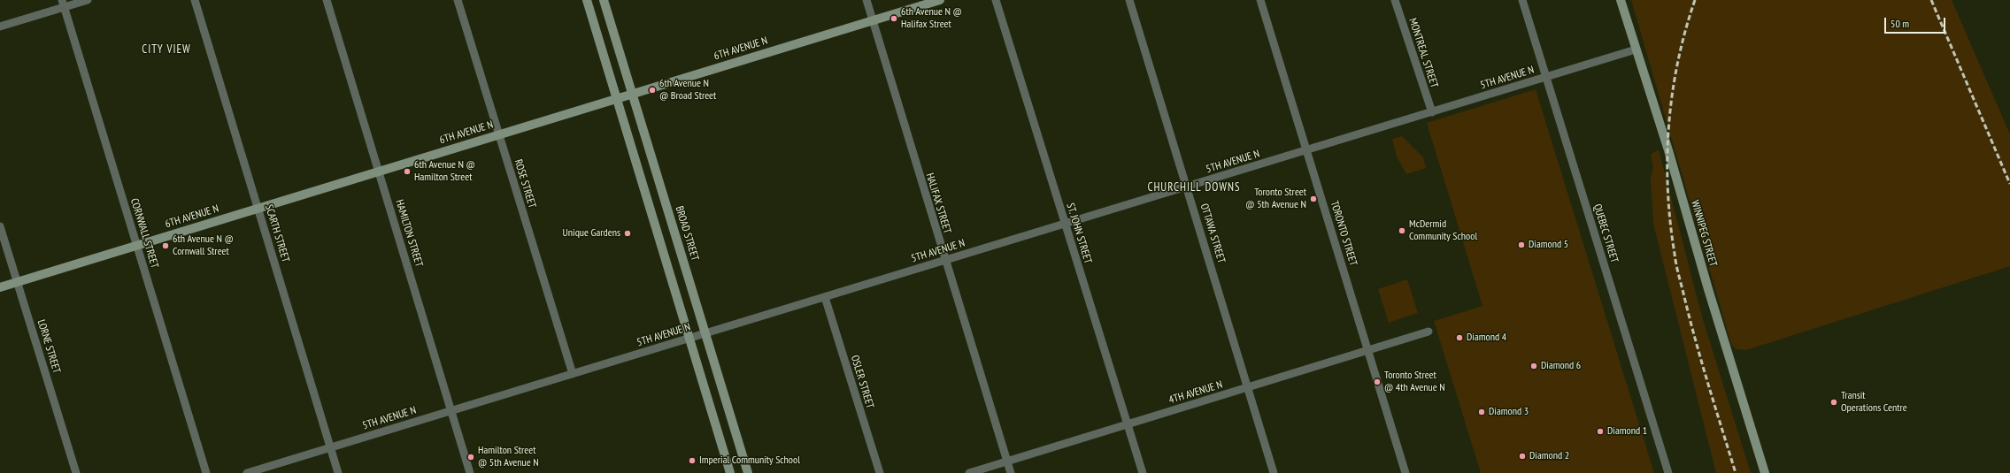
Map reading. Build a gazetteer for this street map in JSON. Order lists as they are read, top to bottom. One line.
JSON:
{"streets":{"main road":["6TH AVENUE N","BROAD STREET","WINNIPEG STREET"],"street":["MONTREAL STREET","5TH AVENUE N","ROSE STREET","HALIFAX STREET","CORNWALL STREET","SCARTH STREET","HAMILTON STREET","ST. JOHN STREET","OTTAWA STREET","TORONTO STREET","QUEBEC STREET","LORNE STREET","OSLER STREET","4TH AVENUE N"]},"crossings":[["6TH AVENUE N","ROSE STREET"],["6TH AVENUE N","HALIFAX STREET"],["6TH AVENUE N","CORNWALL STREET"],["6TH AVENUE N","SCARTH STREET"],["6TH AVENUE N","HAMILTON STREET"],["6TH AVENUE N","BROAD STREET"],["6TH AVENUE N","LORNE STREET"],["MONTREAL STREET","5TH AVENUE N"],["5TH AVENUE N","ROSE STREET"],["5TH AVENUE N","HALIFAX STREET"],["5TH AVENUE N","SCARTH STREET"],["5TH AVENUE N","HAMILTON STREET"],["5TH AVENUE N","BROAD STREET"],["5TH AVENUE N","ST. JOHN STREET"],["5TH AVENUE N","OTTAWA STREET"],["5TH AVENUE N","TORONTO STREET"],["5TH AVENUE N","QUEBEC STREET"],["5TH AVENUE N","WINNIPEG STREET"],["5TH AVENUE N","OSLER STREET"],["HALIFAX STREET","4TH AVENUE N"],["ST. JOHN STREET","4TH AVENUE N"],["OTTAWA STREET","4TH AVENUE N"],["TORONTO STREET","4TH AVENUE N"]],"districts":["CITY VIEW","CHURCHILL DOWNS"],"places":["6th Avenue N @ Halifax Street","6th Avenue N @ Broad Street","6th Avenue N @ Hamilton Street","Toronto Street @ 5th Avenue N","McDermid Community School","Unique Gardens","Diamond 5","6th Avenue N @ Cornwall Street","Diamond 4","Diamond 6","Toronto Street @ 4th Avenue N","Transit Operations Centre","Diamond 3","Diamond 1","Diamond 2","Hamilton Street @ 5th Avenue N","Imperial Community School"],"scale_bar":"50 m"}
